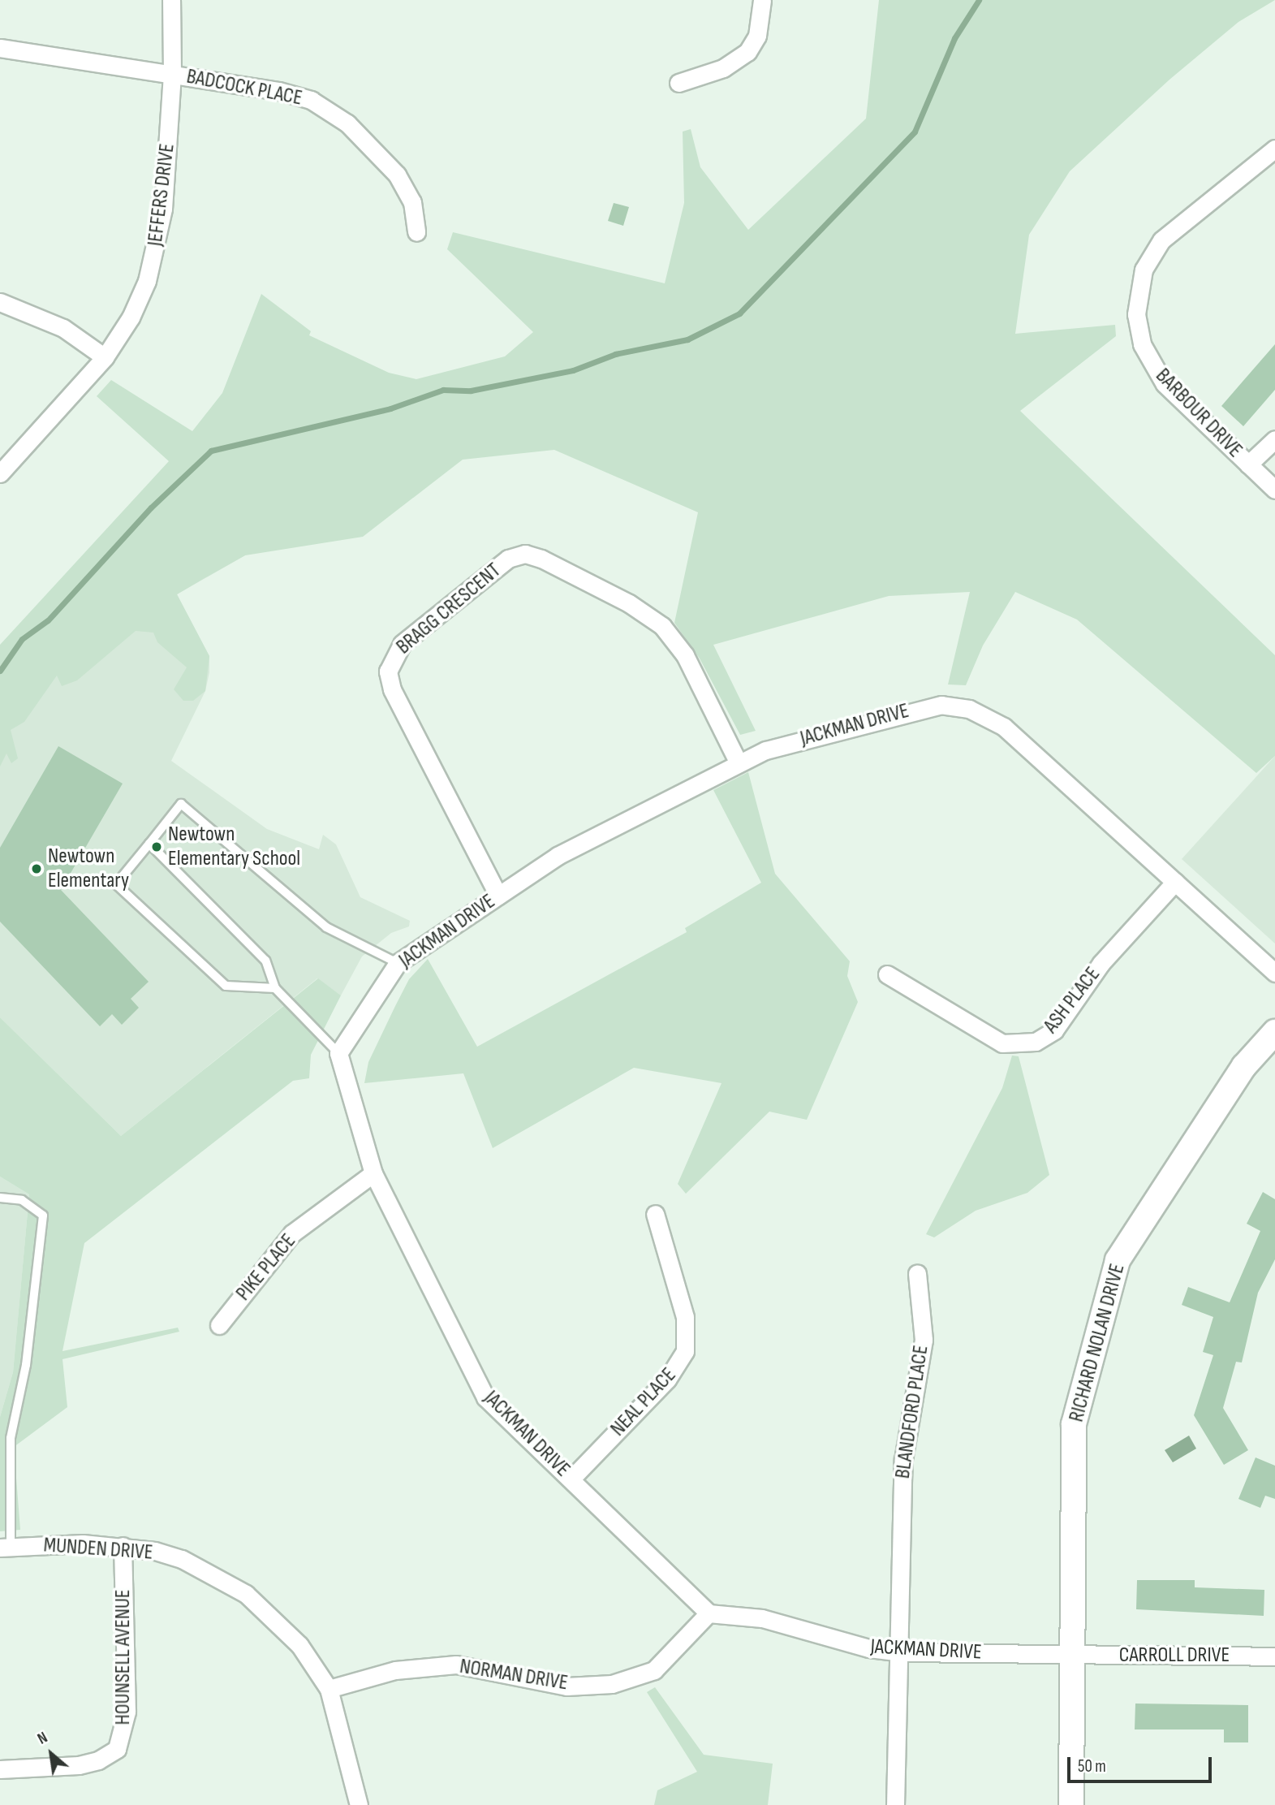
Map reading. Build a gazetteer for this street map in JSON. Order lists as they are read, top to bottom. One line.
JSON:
{"streets":{"main road":["RICHARD NOLAN DRIVE"],"street":["BADCOCK PLACE","JEFFERS DRIVE","BARBOUR DRIVE","BRAGG CRESCENT","JACKMAN DRIVE","ASH PLACE","PIKE PLACE","NEAL PLACE","BLANDFORD PLACE","MUNDEN DRIVE","CARROLL DRIVE","HOUNSELL AVENUE","NORMAN DRIVE"]},"crossings":[["BADCOCK PLACE","JEFFERS DRIVE"],["BRAGG CRESCENT","JACKMAN DRIVE"],["JACKMAN DRIVE","ASH PLACE"],["JACKMAN DRIVE","PIKE PLACE"],["JACKMAN DRIVE","RICHARD NOLAN DRIVE"],["JACKMAN DRIVE","NEAL PLACE"],["JACKMAN DRIVE","BLANDFORD PLACE"],["JACKMAN DRIVE","CARROLL DRIVE"],["JACKMAN DRIVE","NORMAN DRIVE"],["RICHARD NOLAN DRIVE","CARROLL DRIVE"],["MUNDEN DRIVE","HOUNSELL AVENUE"],["MUNDEN DRIVE","NORMAN DRIVE"]],"places":["Newtown Elementary School","Newtown Elementary"],"scale_bar":"50 m","north":"top left"}
